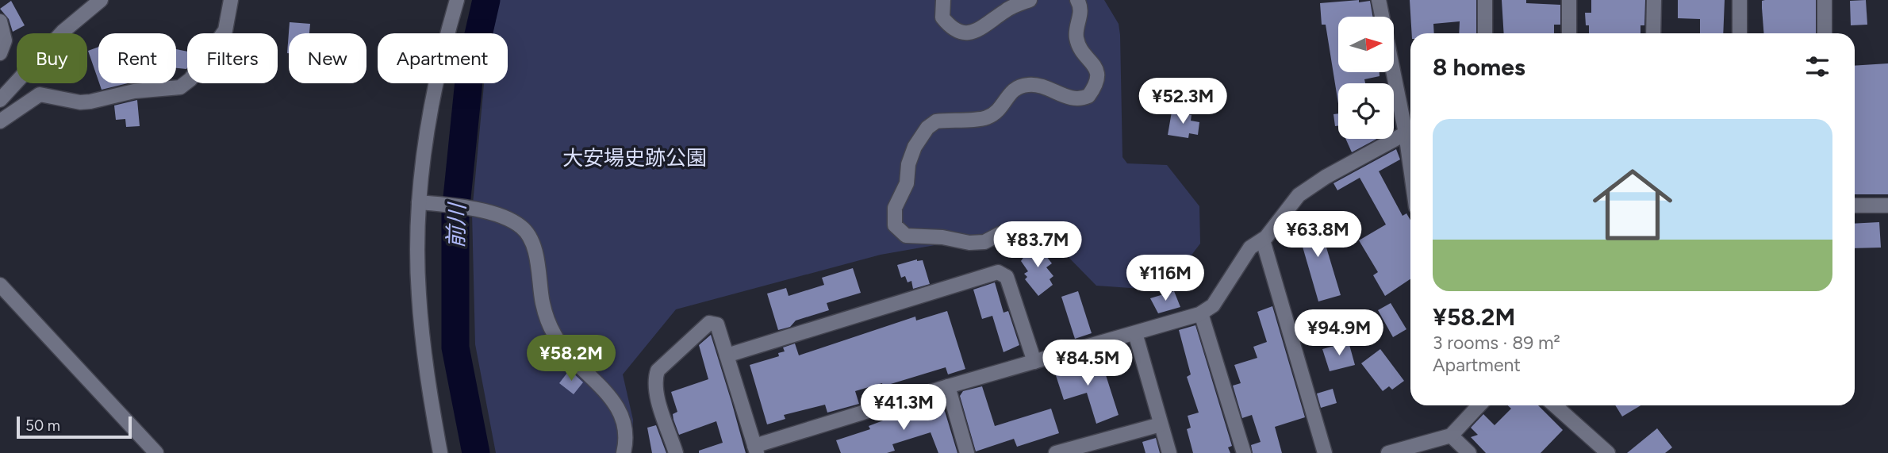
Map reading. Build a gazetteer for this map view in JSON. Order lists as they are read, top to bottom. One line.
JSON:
{"water":["前川"],"parks":["大安場史跡公園"],"scale_bar":"50 m","north":"right","page":{"chip":["Buy","Rent","Filters","New","Apartment"],"heading":"8 homes","price":["¥52.3M","¥63.8M","¥83.7M","¥116M","¥94.9M","¥58.2M","¥84.5M","¥41.3M"],"list":[{"name":"¥58.2M","note":"3 rooms · 89 m² · Apartment"}],"scale":"50 m"}}
